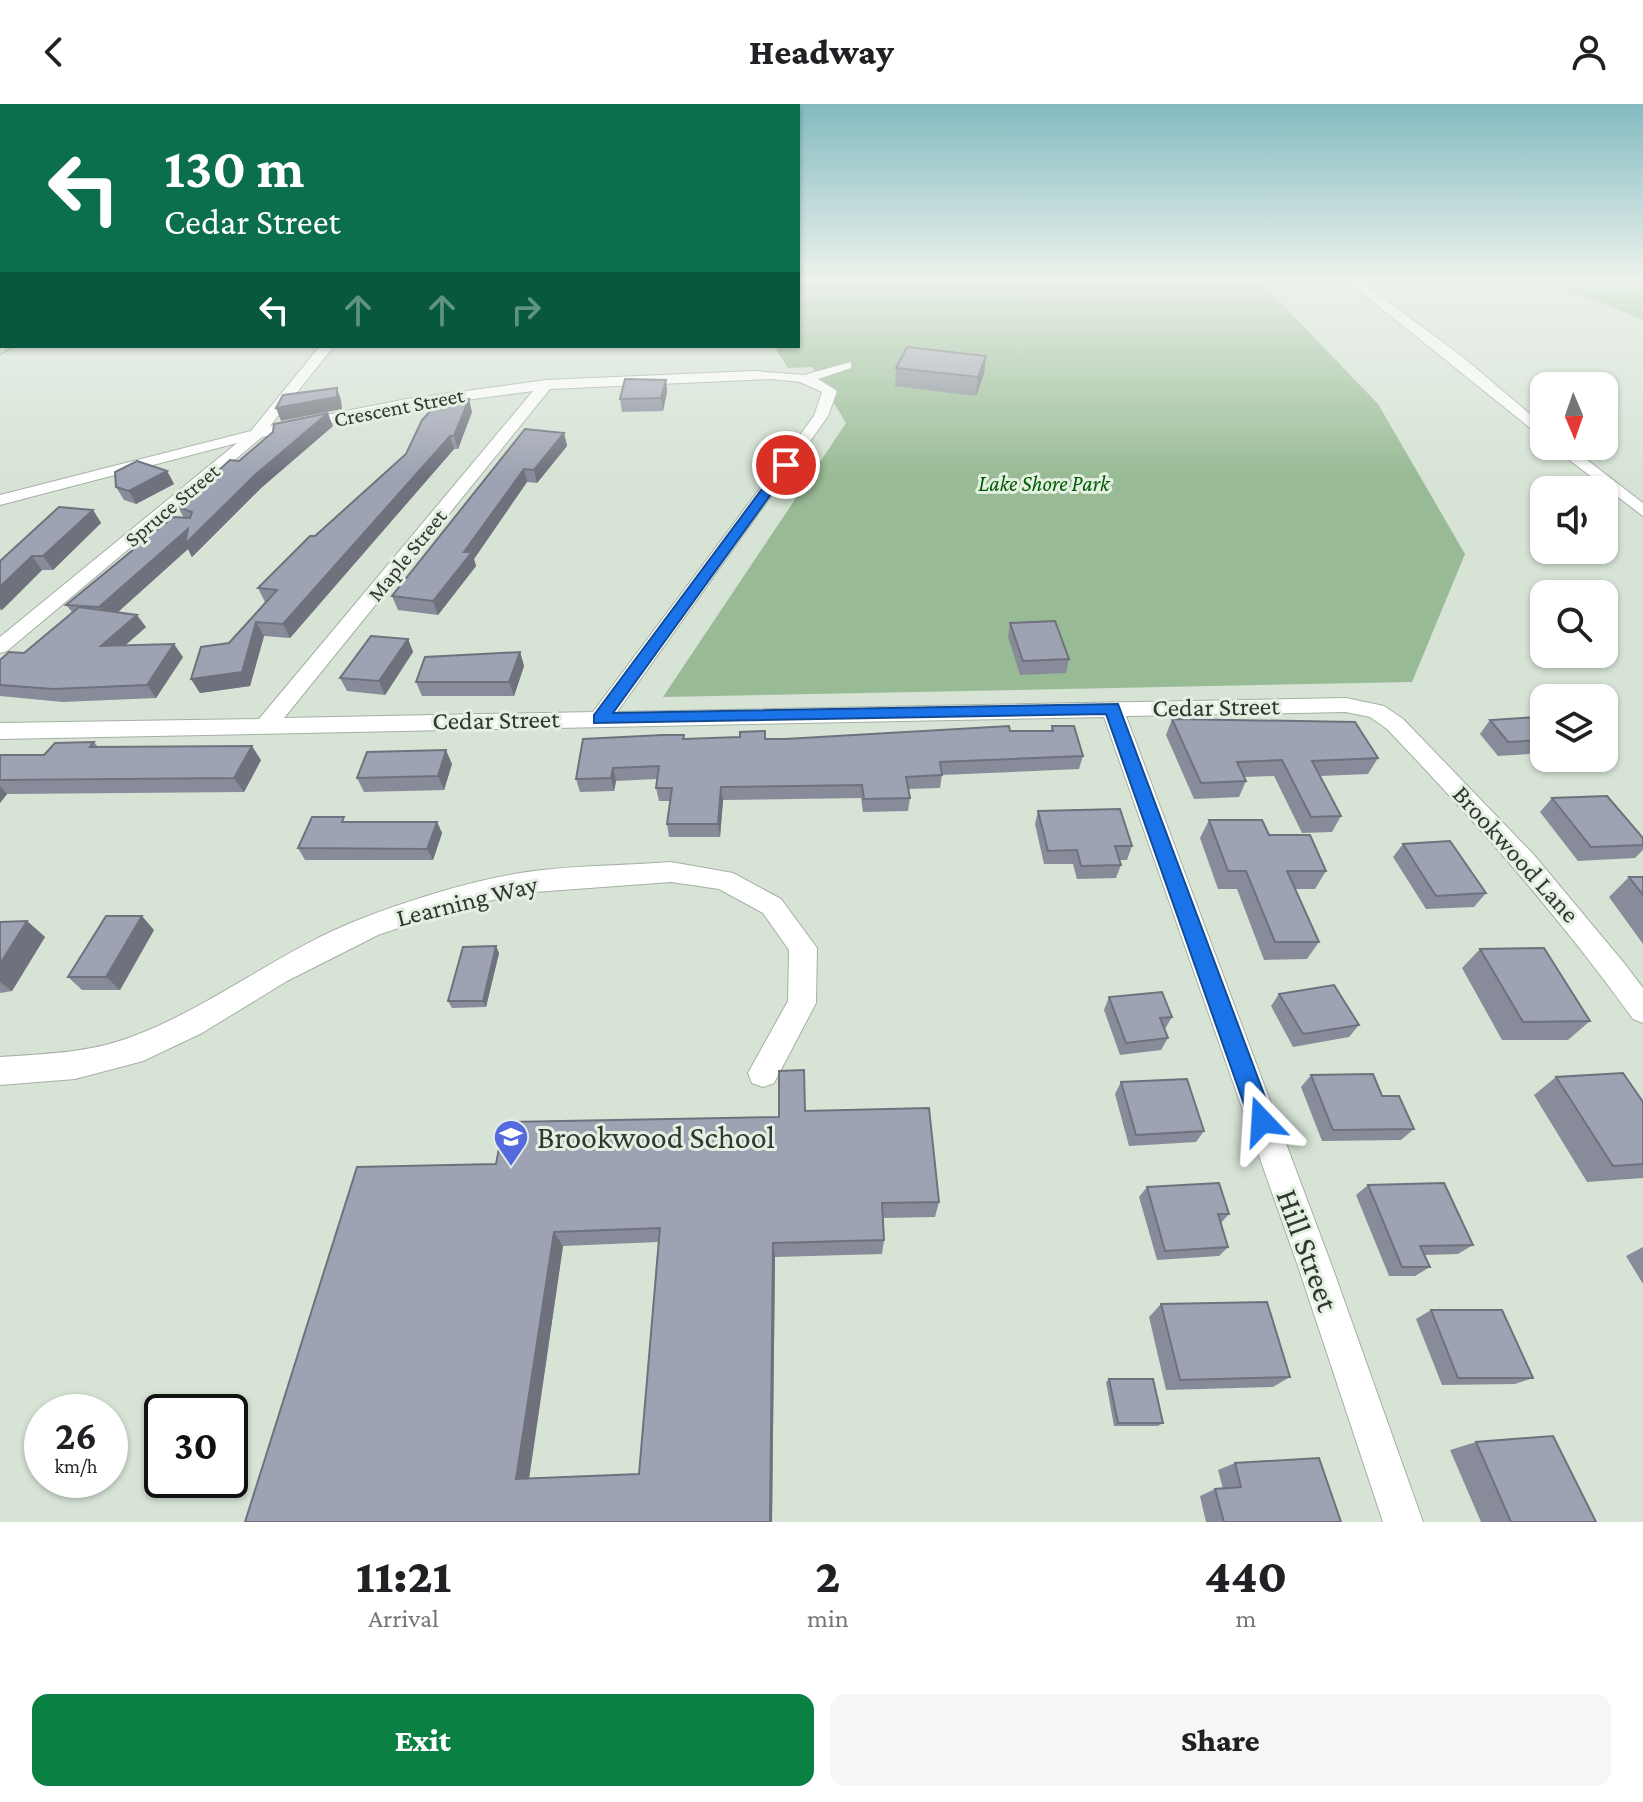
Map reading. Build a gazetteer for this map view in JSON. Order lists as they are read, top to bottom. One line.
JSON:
{"streets":{"street":["Crescent Street","Spruce Street","Maple Street","Cedar Street","Brookwood Lane","Learning Way","Hill Street"]},"crossings":[["Crescent Street","Spruce Street"],["Crescent Street","Maple Street"],["Maple Street","Cedar Street"],["Cedar Street","Brookwood Lane"],["Cedar Street","Hill Street"]],"parks":["Lake Shore Park"],"places":{"school or university":["Brookwood School"]},"north":"bottom","page":{"header":"Headway","turn":["130 m","Cedar Street"],"speed":"26 km/h","limit":"30","eta":["11:21","Arrival","2","min","440","m"],"buttons":["Exit","Share"]}}
